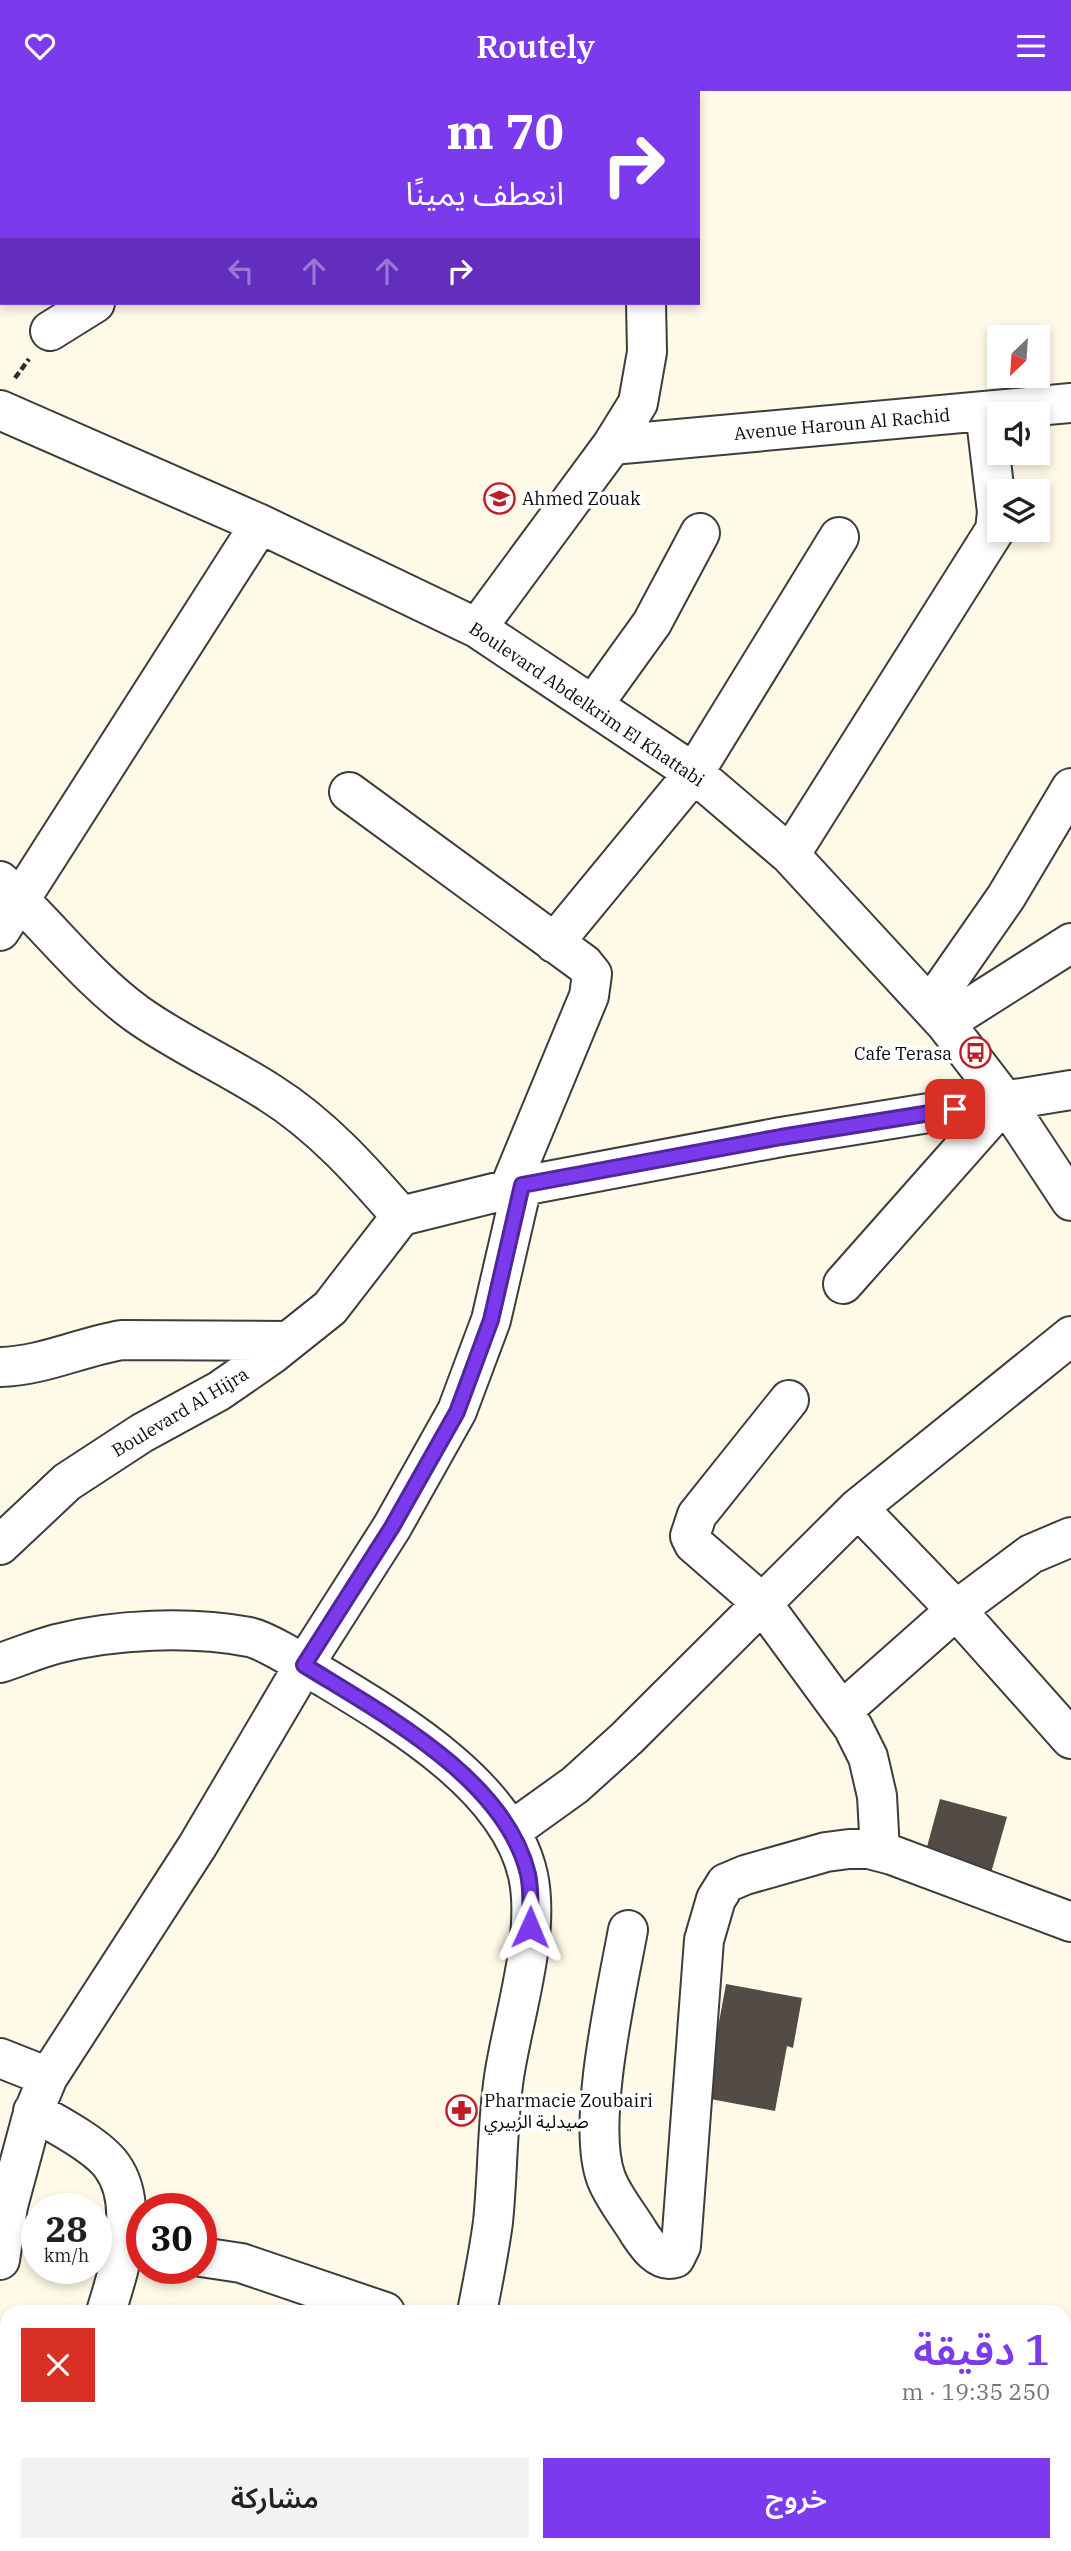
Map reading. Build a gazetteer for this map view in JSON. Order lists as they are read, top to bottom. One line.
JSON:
{"streets":{"street":["Avenue Haroun Al Rachid","Boulevard Abdelkrim El Khattabi","Boulevard Al Hijra"]},"places":{"school or university":["Ahmed Zouak"],"bus stop":["Cafe Terasa"],"pharmacy":["Pharmacie Zoubairi صيدلية الزبيري"]},"north":"bottom left","page":{"header":"Routely","turn":["70 m","انعطف يمينًا"],"speed":"28 km/h","limit":"30","heading":["1 دقيقة","250 m · 19:35"],"buttons":["خروج","مشاركة"]}}
